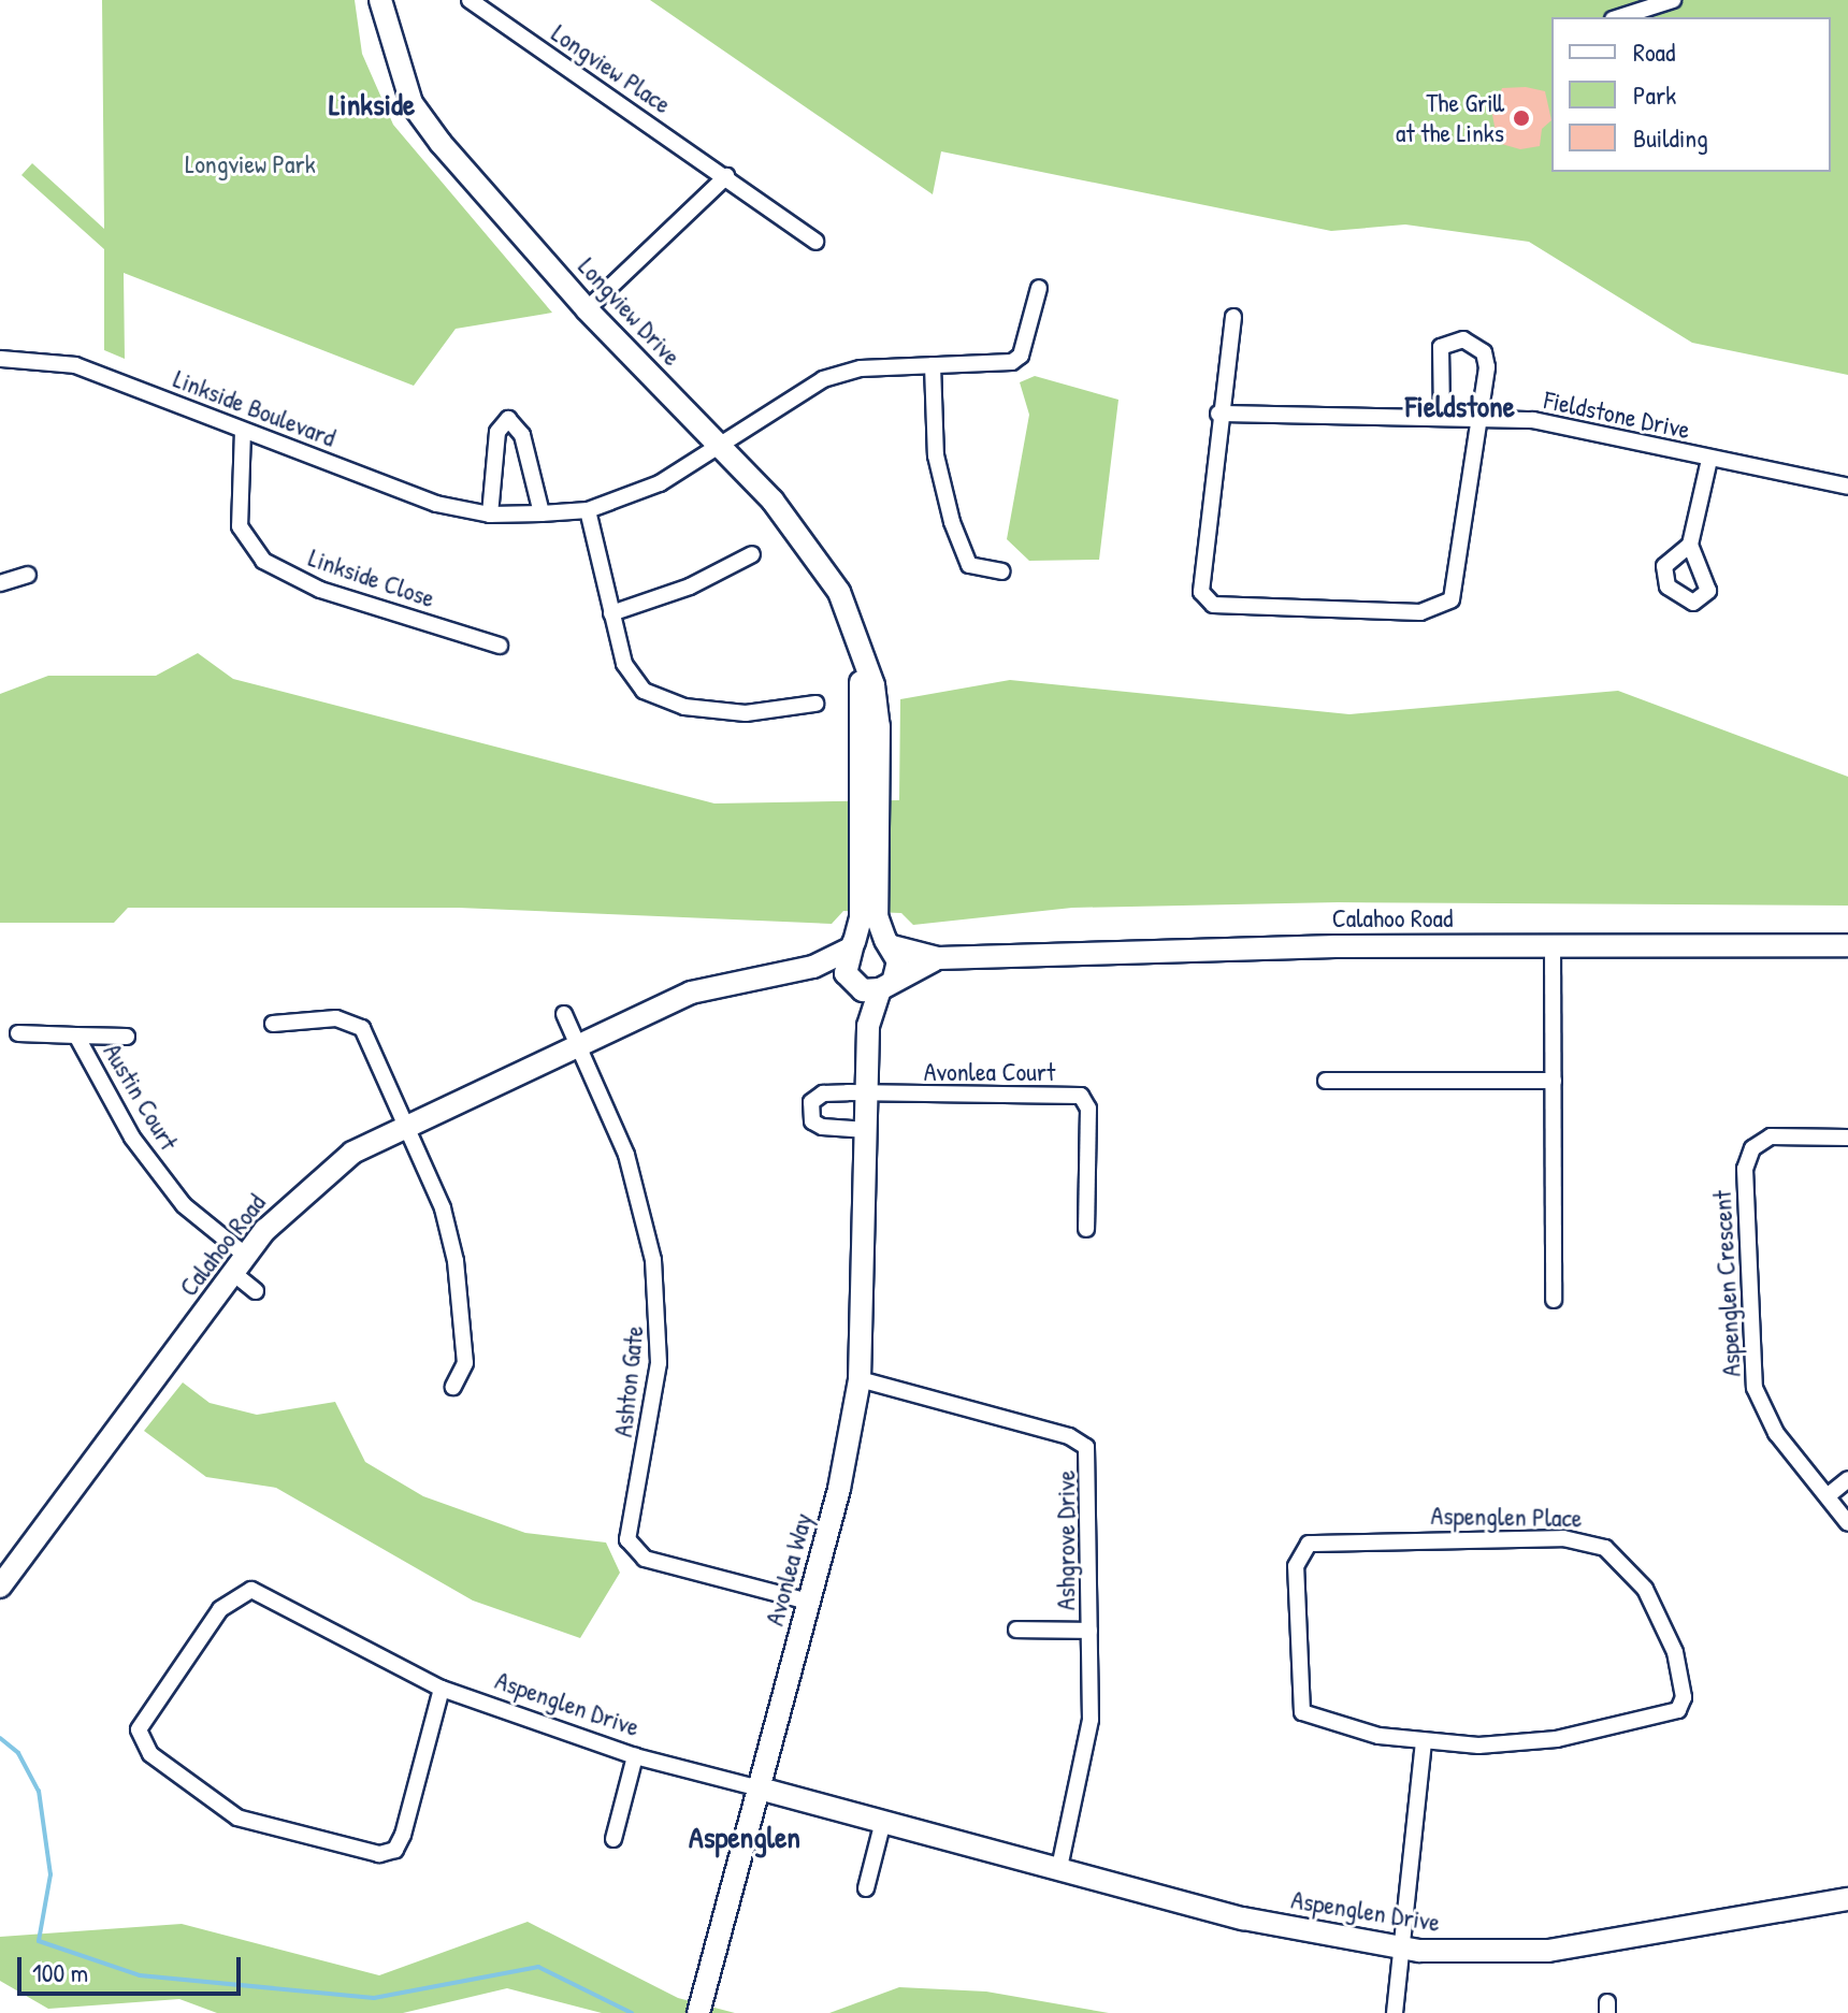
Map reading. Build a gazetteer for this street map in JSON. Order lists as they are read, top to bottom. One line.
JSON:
{"streets":{"street":["Longview Place","Longview Drive","Linkside Boulevard","Fieldstone Drive","Linkside Close","Calahoo Road","Avonlea Court","Austin Court","Aspenglen Crescent","Ashton Gate","Aspenglen Place","Ashgrove Drive","Avonlea Way","Aspenglen Drive"]},"crossings":[["Longview Drive","Linkside Boulevard"],["Longview Drive","Calahoo Road"],["Longview Drive","Avonlea Way"],["Linkside Boulevard","Linkside Close"],["Calahoo Road","Austin Court"],["Calahoo Road","Ashton Gate"],["Calahoo Road","Avonlea Way"],["Avonlea Court","Avonlea Way"],["Ashton Gate","Avonlea Way"],["Ashgrove Drive","Avonlea Way"],["Ashgrove Drive","Aspenglen Drive"],["Avonlea Way","Aspenglen Drive"]],"districts":["Linkside","Fieldstone","Aspenglen"],"parks":["Longview Park"],"places":["The Grill at the Links"],"legend":["Road","Park","Building"],"scale_bar":"100 m"}
